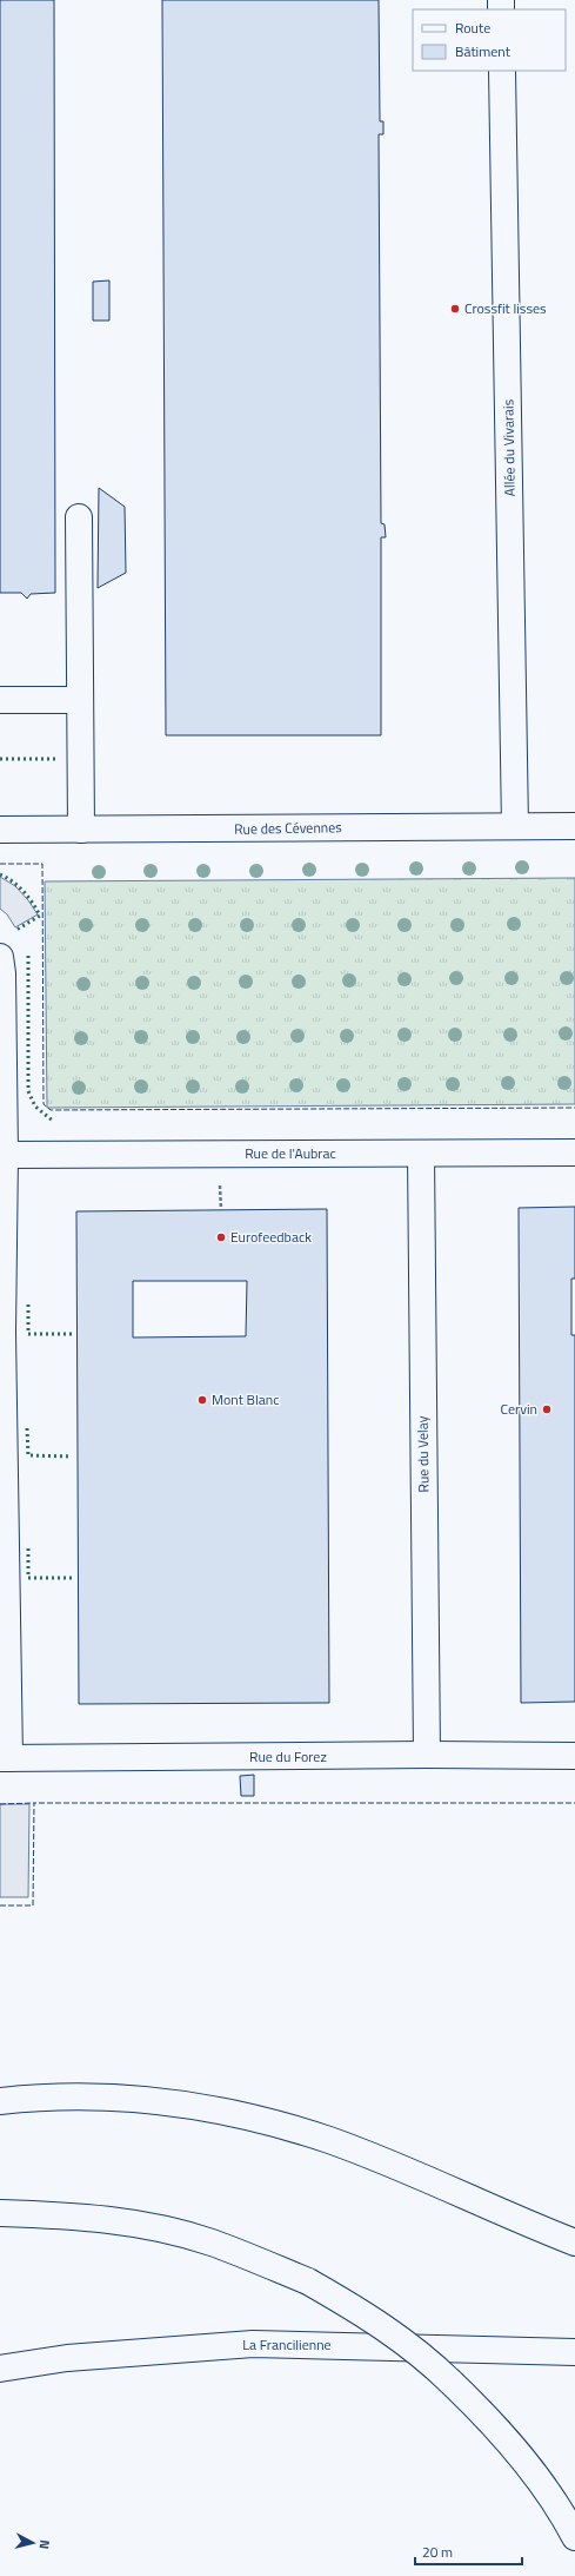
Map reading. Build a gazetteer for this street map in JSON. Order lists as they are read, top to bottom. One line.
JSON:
{"streets":{"main road":["Allée du Vivarais","Rue des Cévennes","Rue de l'Aubrac","Rue du Velay","Rue du Forez","La Francilienne"]},"crossings":[["Allée du Vivarais","Rue des Cévennes"],["Rue de l'Aubrac","Rue du Velay"],["Rue du Velay","Rue du Forez"]],"places":["Crossfit lisses","Eurofeedback","Mont Blanc","Cervin"],"legend":["Route","Bâtiment"],"scale_bar":"20 m","north":"right"}
